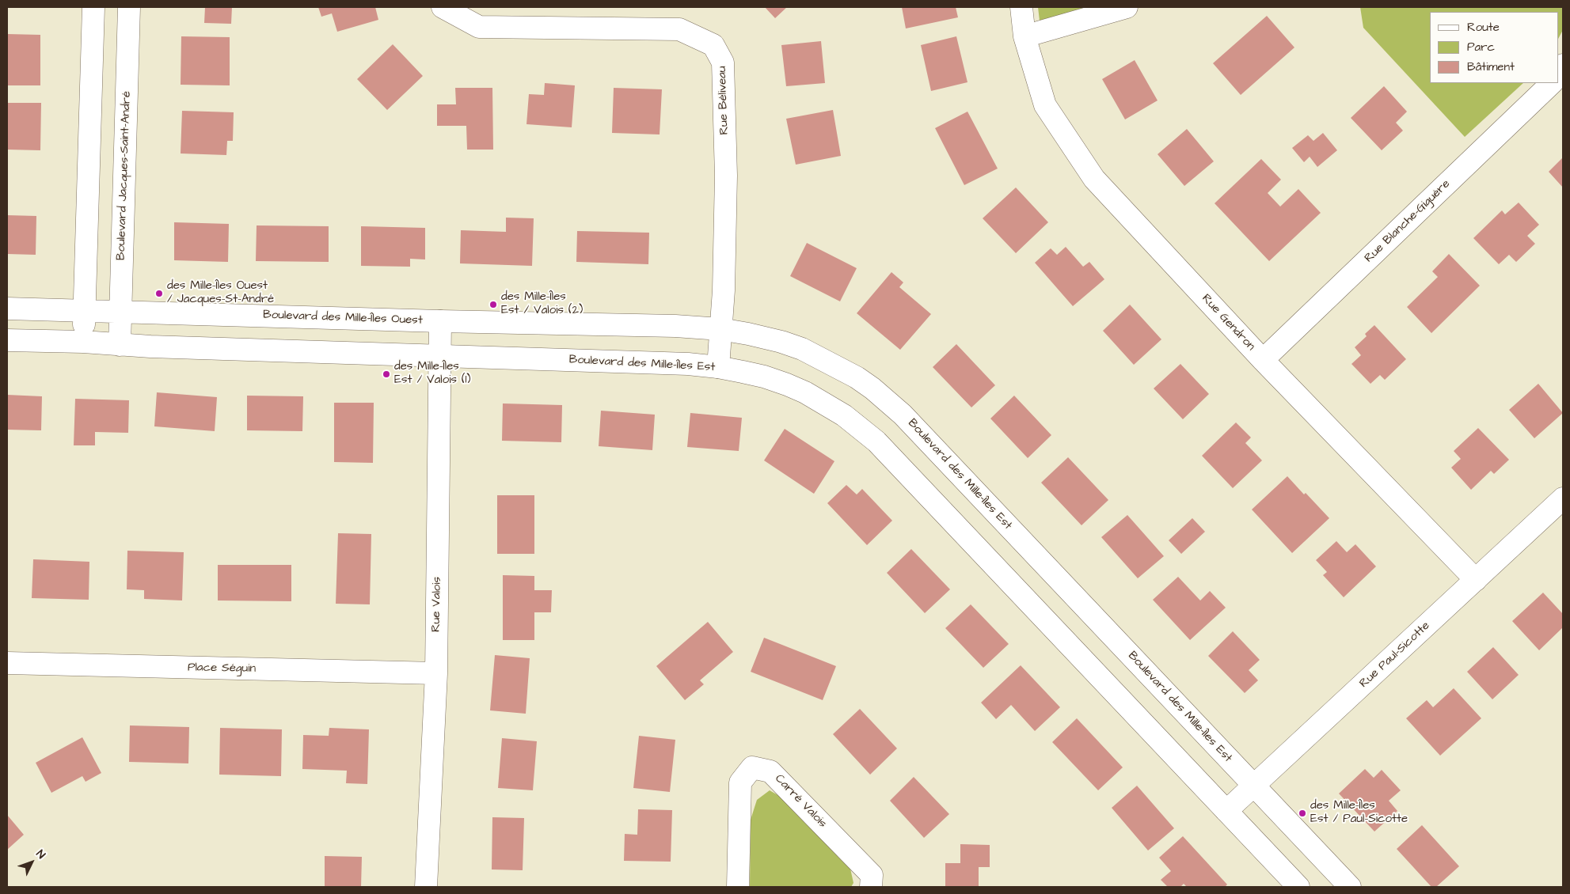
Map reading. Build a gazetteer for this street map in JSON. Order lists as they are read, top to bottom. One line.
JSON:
{"streets":{"street":["Rue Béliveau","Boulevard Jacques-Saint-André","Rue Blanche-Giguère","Boulevard des Mille-Îles Ouest","Rue Gendron","Boulevard des Mille-Îles Est","Rue Valois","Rue Paul-Sicotte","Place Séguin","Carré Valois"]},"crossings":[["Rue Béliveau","Boulevard des Mille-Îles Est"],["Boulevard Jacques-Saint-André","Boulevard des Mille-Îles Ouest"],["Rue Blanche-Giguère","Rue Gendron"],["Boulevard des Mille-Îles Ouest","Boulevard des Mille-Îles Est"],["Boulevard des Mille-Îles Ouest","Rue Valois"],["Rue Gendron","Rue Paul-Sicotte"],["Boulevard des Mille-Îles Est","Rue Valois"],["Boulevard des Mille-Îles Est","Rue Paul-Sicotte"],["Rue Valois","Place Séguin"]],"places":["des Mille-Îles Ouest / Jacques-St-André","des Mille-Îles Est / Valois (2)","des Mille-Îles Est / Valois (1)","des Mille-Îles Est / Paul-Sicotte"],"legend":["Route","Parc","Bâtiment"],"north":"top right"}
